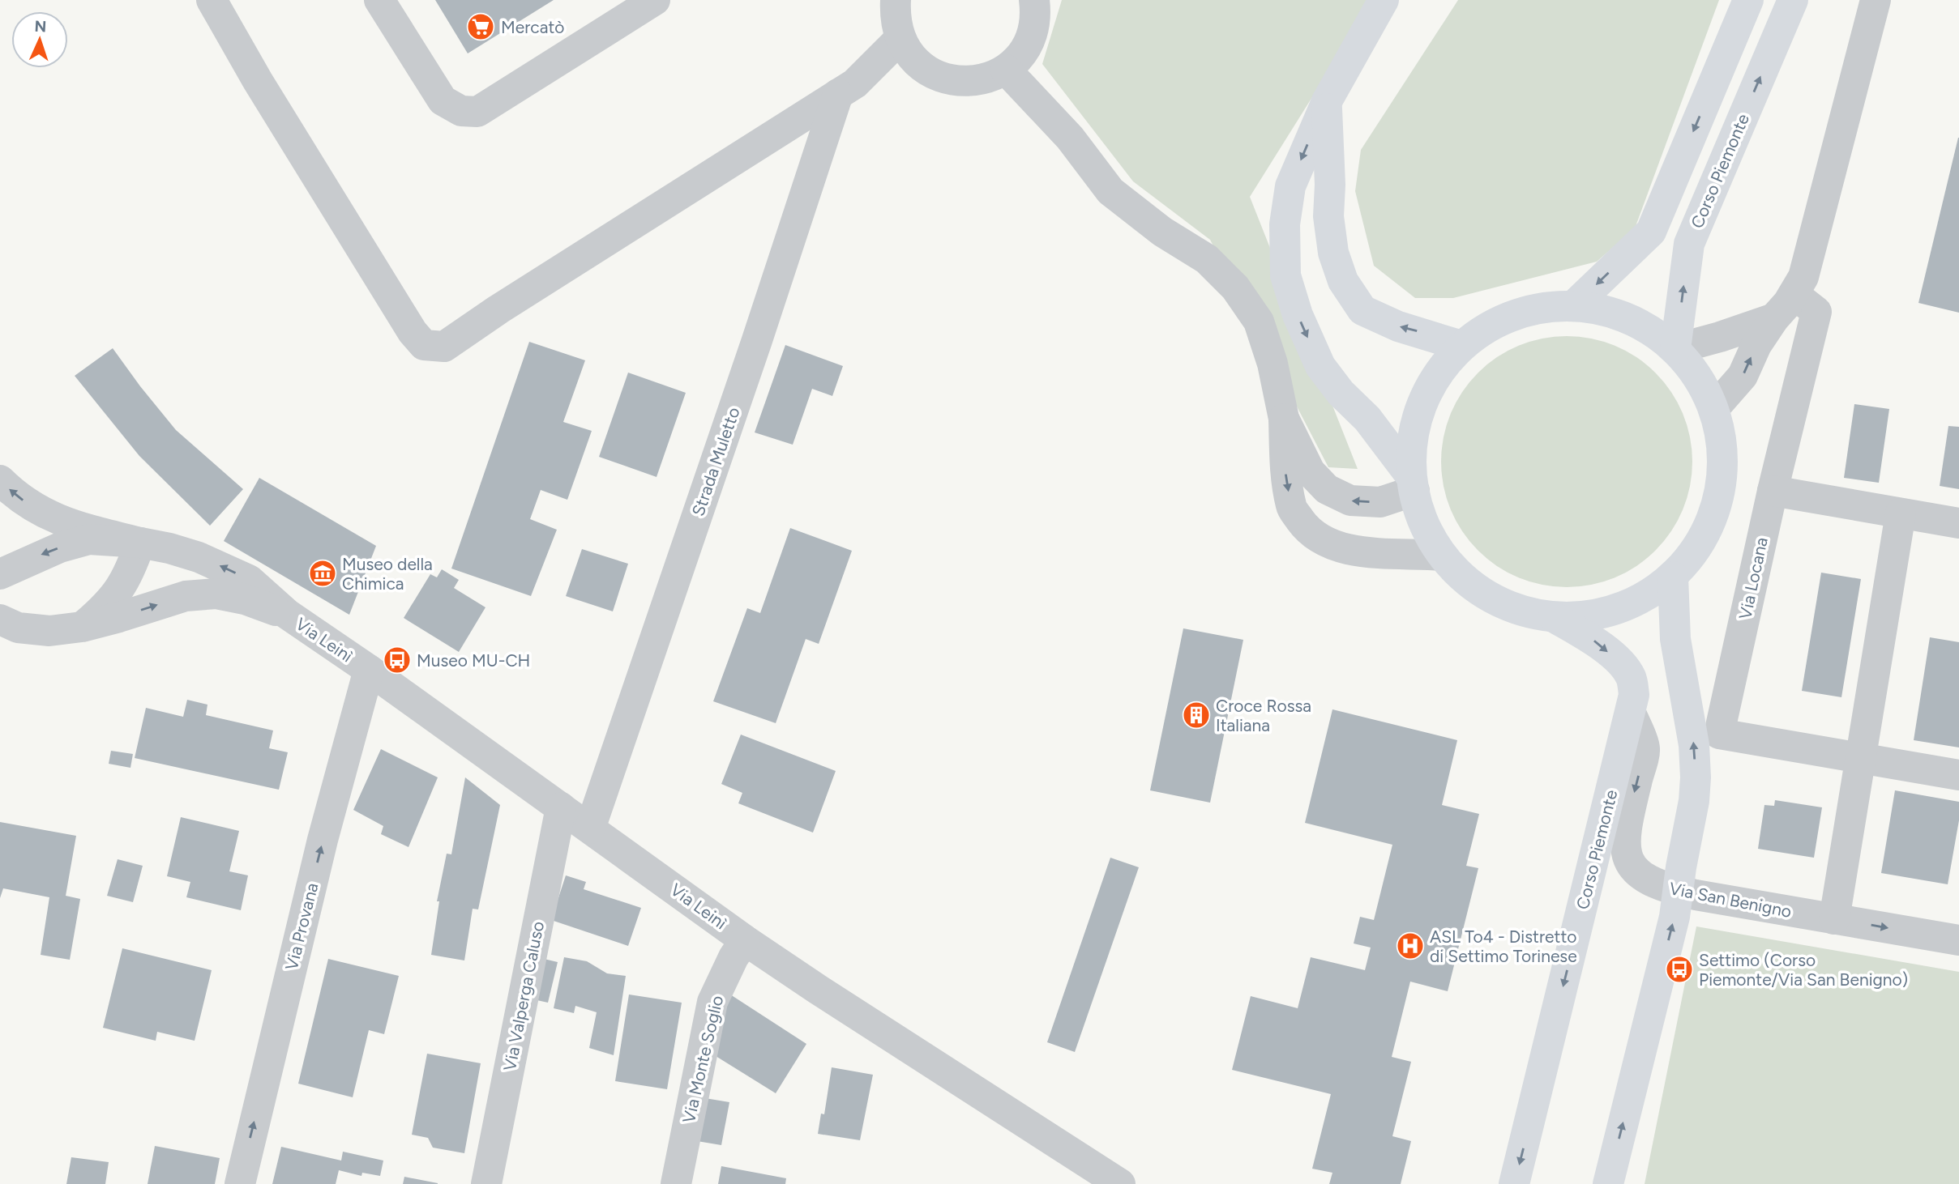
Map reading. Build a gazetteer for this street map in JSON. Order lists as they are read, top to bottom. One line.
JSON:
{"streets":{"main road":["Corso Piemonte"],"street":["Strada Muletto","Via Locana","Via Leinì","Via San Benigno","Via Provana","Via Valperga Caluso","Via Monte Soglio"]},"crossings":[["Corso Piemonte","Via San Benigno"],["Strada Muletto","Via Leinì"],["Via Leinì","Via Provana"],["Via Leinì","Via Valperga Caluso"],["Via Leinì","Via Monte Soglio"]],"one_way":["Via Provana"],"places":{"supermarket":["Mercatò"],"museum":["Museo della Chimica"],"bus stop":["Museo MU-CH","Settimo (Corso Piemonte/Via San Benigno)"],"building":["Croce Rossa Italiana"],"hospital":["ASL To4 - Distretto di Settimo Torinese"]},"north":"top"}
